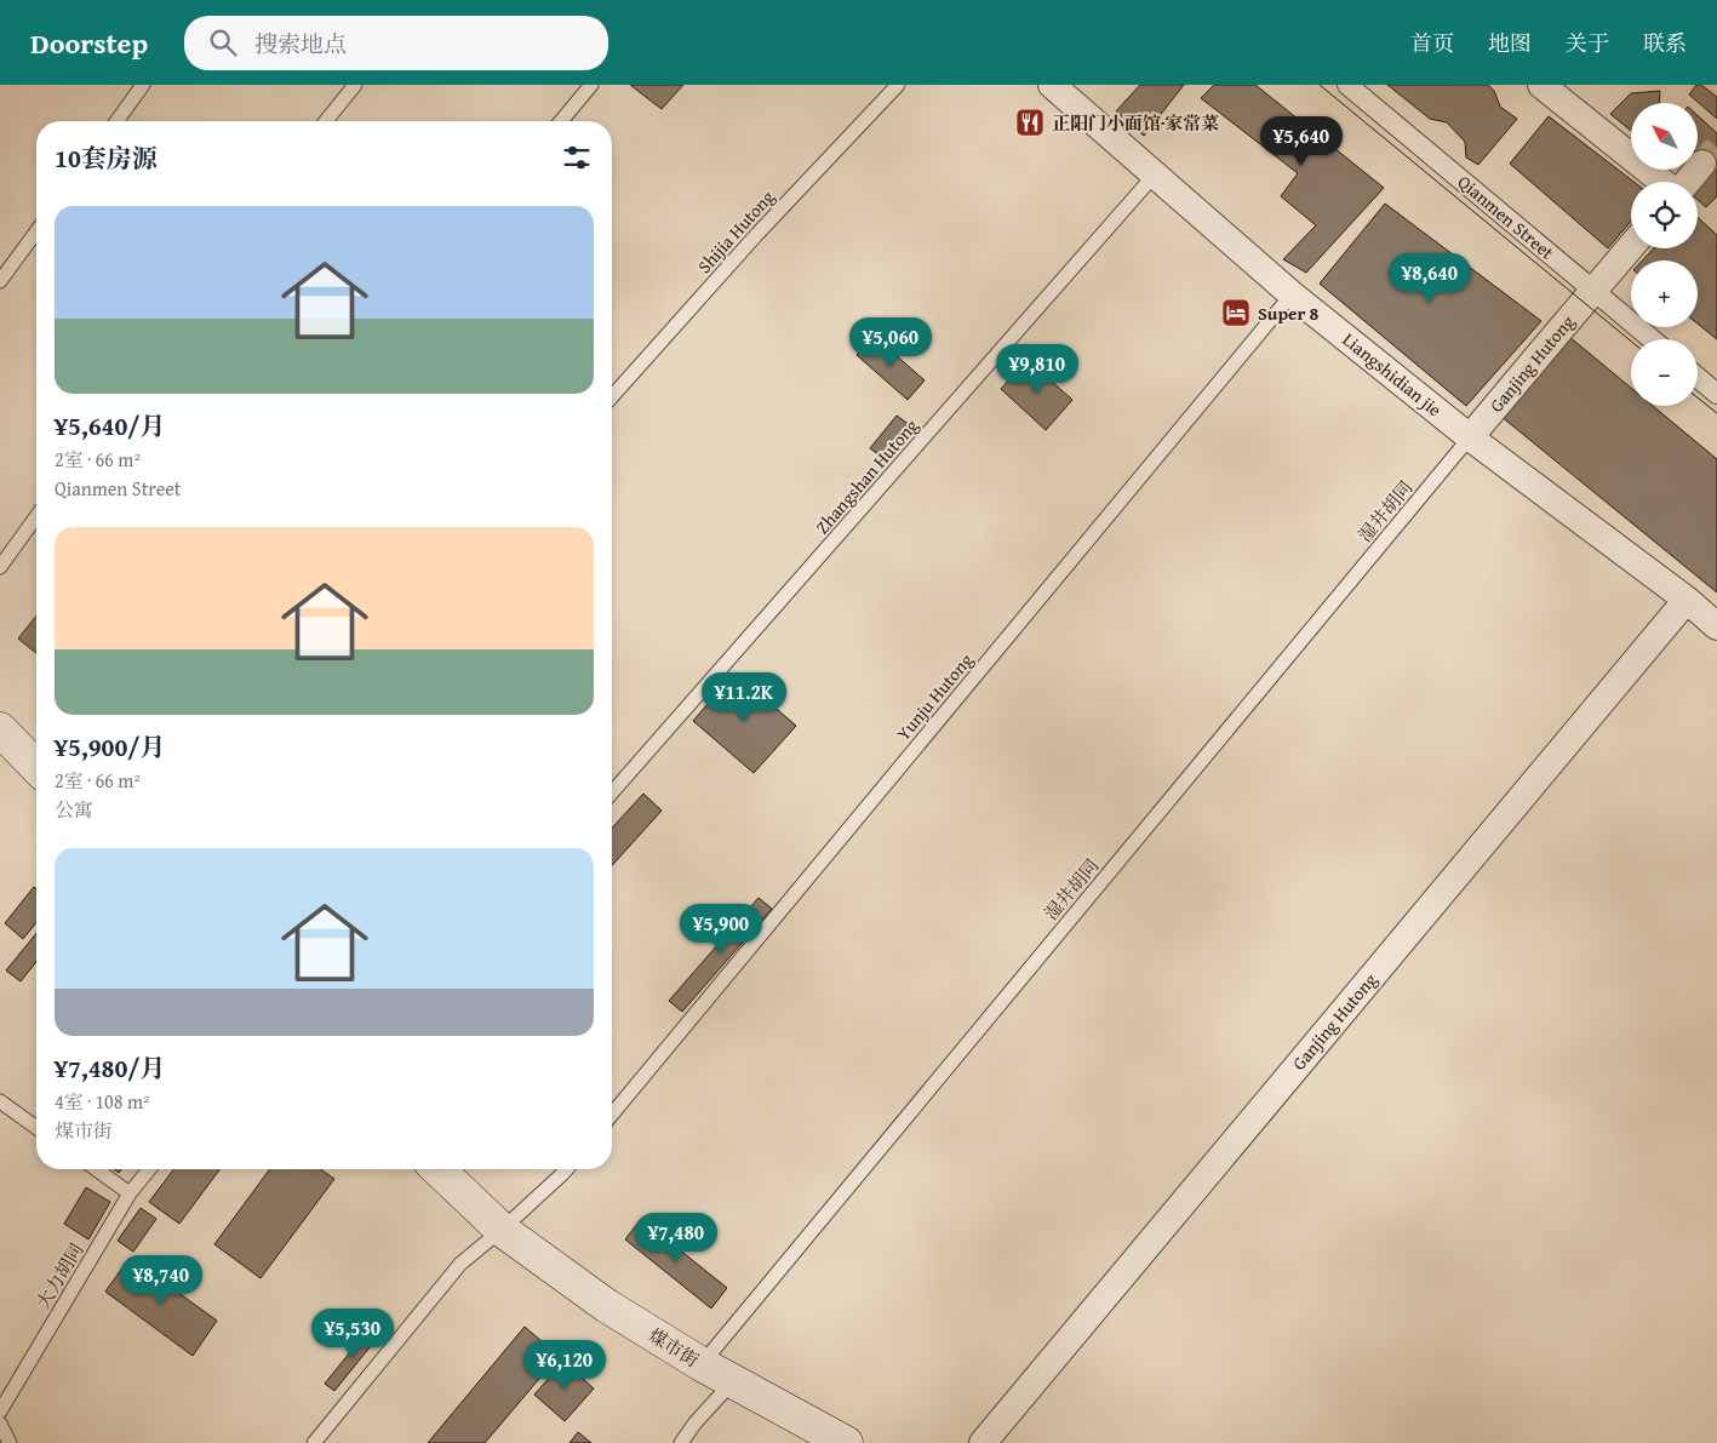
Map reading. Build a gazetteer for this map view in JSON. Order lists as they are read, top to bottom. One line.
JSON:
{"streets":{"main road":["煤市街"],"street":["Qianmen Street","Ganjing Hutong","Liangshidian jie"],"lane":["Shijia Hutong","Zhangshan Hutong","湿井胡同","Yunju Hutong","大力胡同"]},"crossings":[["Qianmen Street","Ganjing Hutong"],["Ganjing Hutong","Liangshidian jie"],["Ganjing Hutong","湿井胡同"],["Liangshidian jie","Zhangshan Hutong"],["Liangshidian jie","湿井胡同"],["Liangshidian jie","Yunju Hutong"],["湿井胡同","煤市街"]],"places":{"restaurant":["正阳门小面馆·家常菜"],"hotel":["Super 8"]},"north":"top left","page":{"header":"Doorstep","search":"搜索地点","nav":["首页","地图","关于","联系"],"map_buttons":["+","−"],"price":["¥5,640","¥8,640","¥5,060","¥9,810","¥11.2K","¥5,900","¥7,480","¥8,740","¥5,530","¥6,120"],"heading":"10套房源","list":[{"name":"¥5,640/月","note":"2室 · 66 m² · Qianmen Street"},{"name":"¥5,900/月","note":"2室 · 66 m² · 公寓"},{"name":"¥7,480/月","note":"4室 · 108 m² · 煤市街"}]}}
